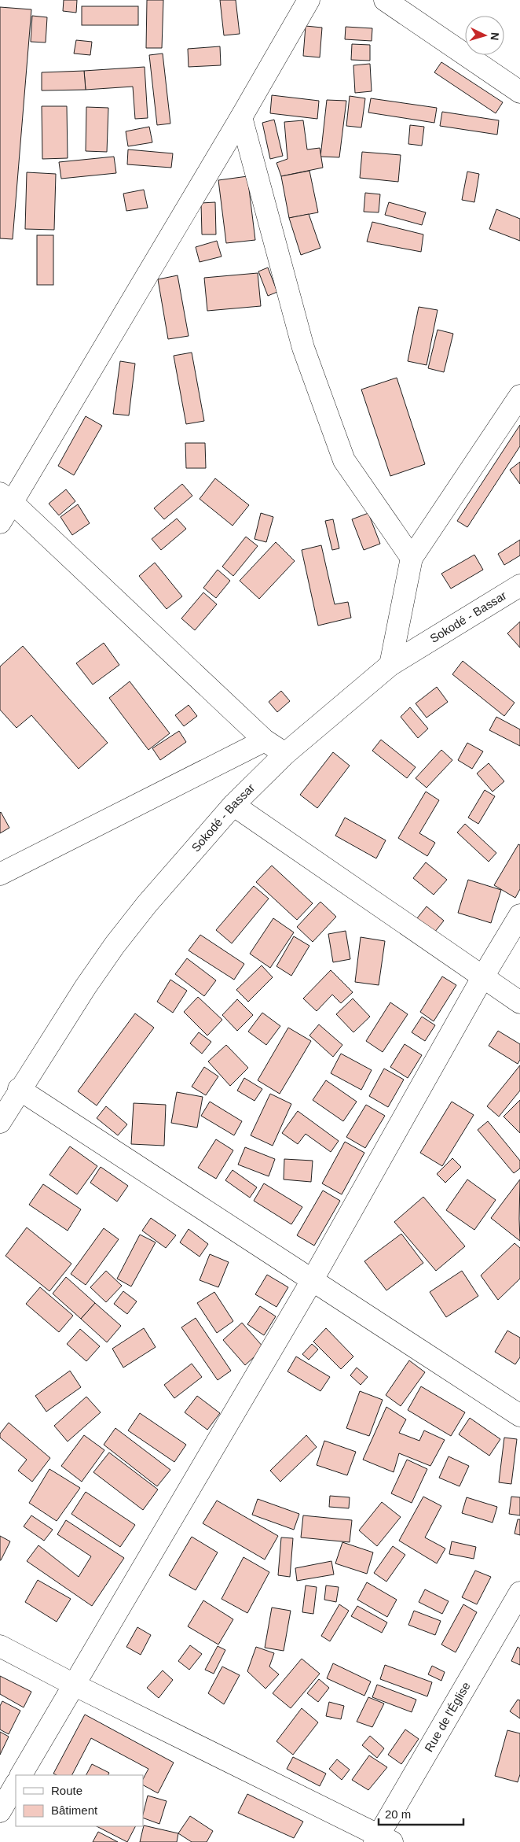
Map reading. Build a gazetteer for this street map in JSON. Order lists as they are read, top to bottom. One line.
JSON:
{"streets":{"street":["Sokodé - Bassar","Rue de l'Église"]},"legend":["Route","Bâtiment"],"scale_bar":"20 m","north":"right"}
